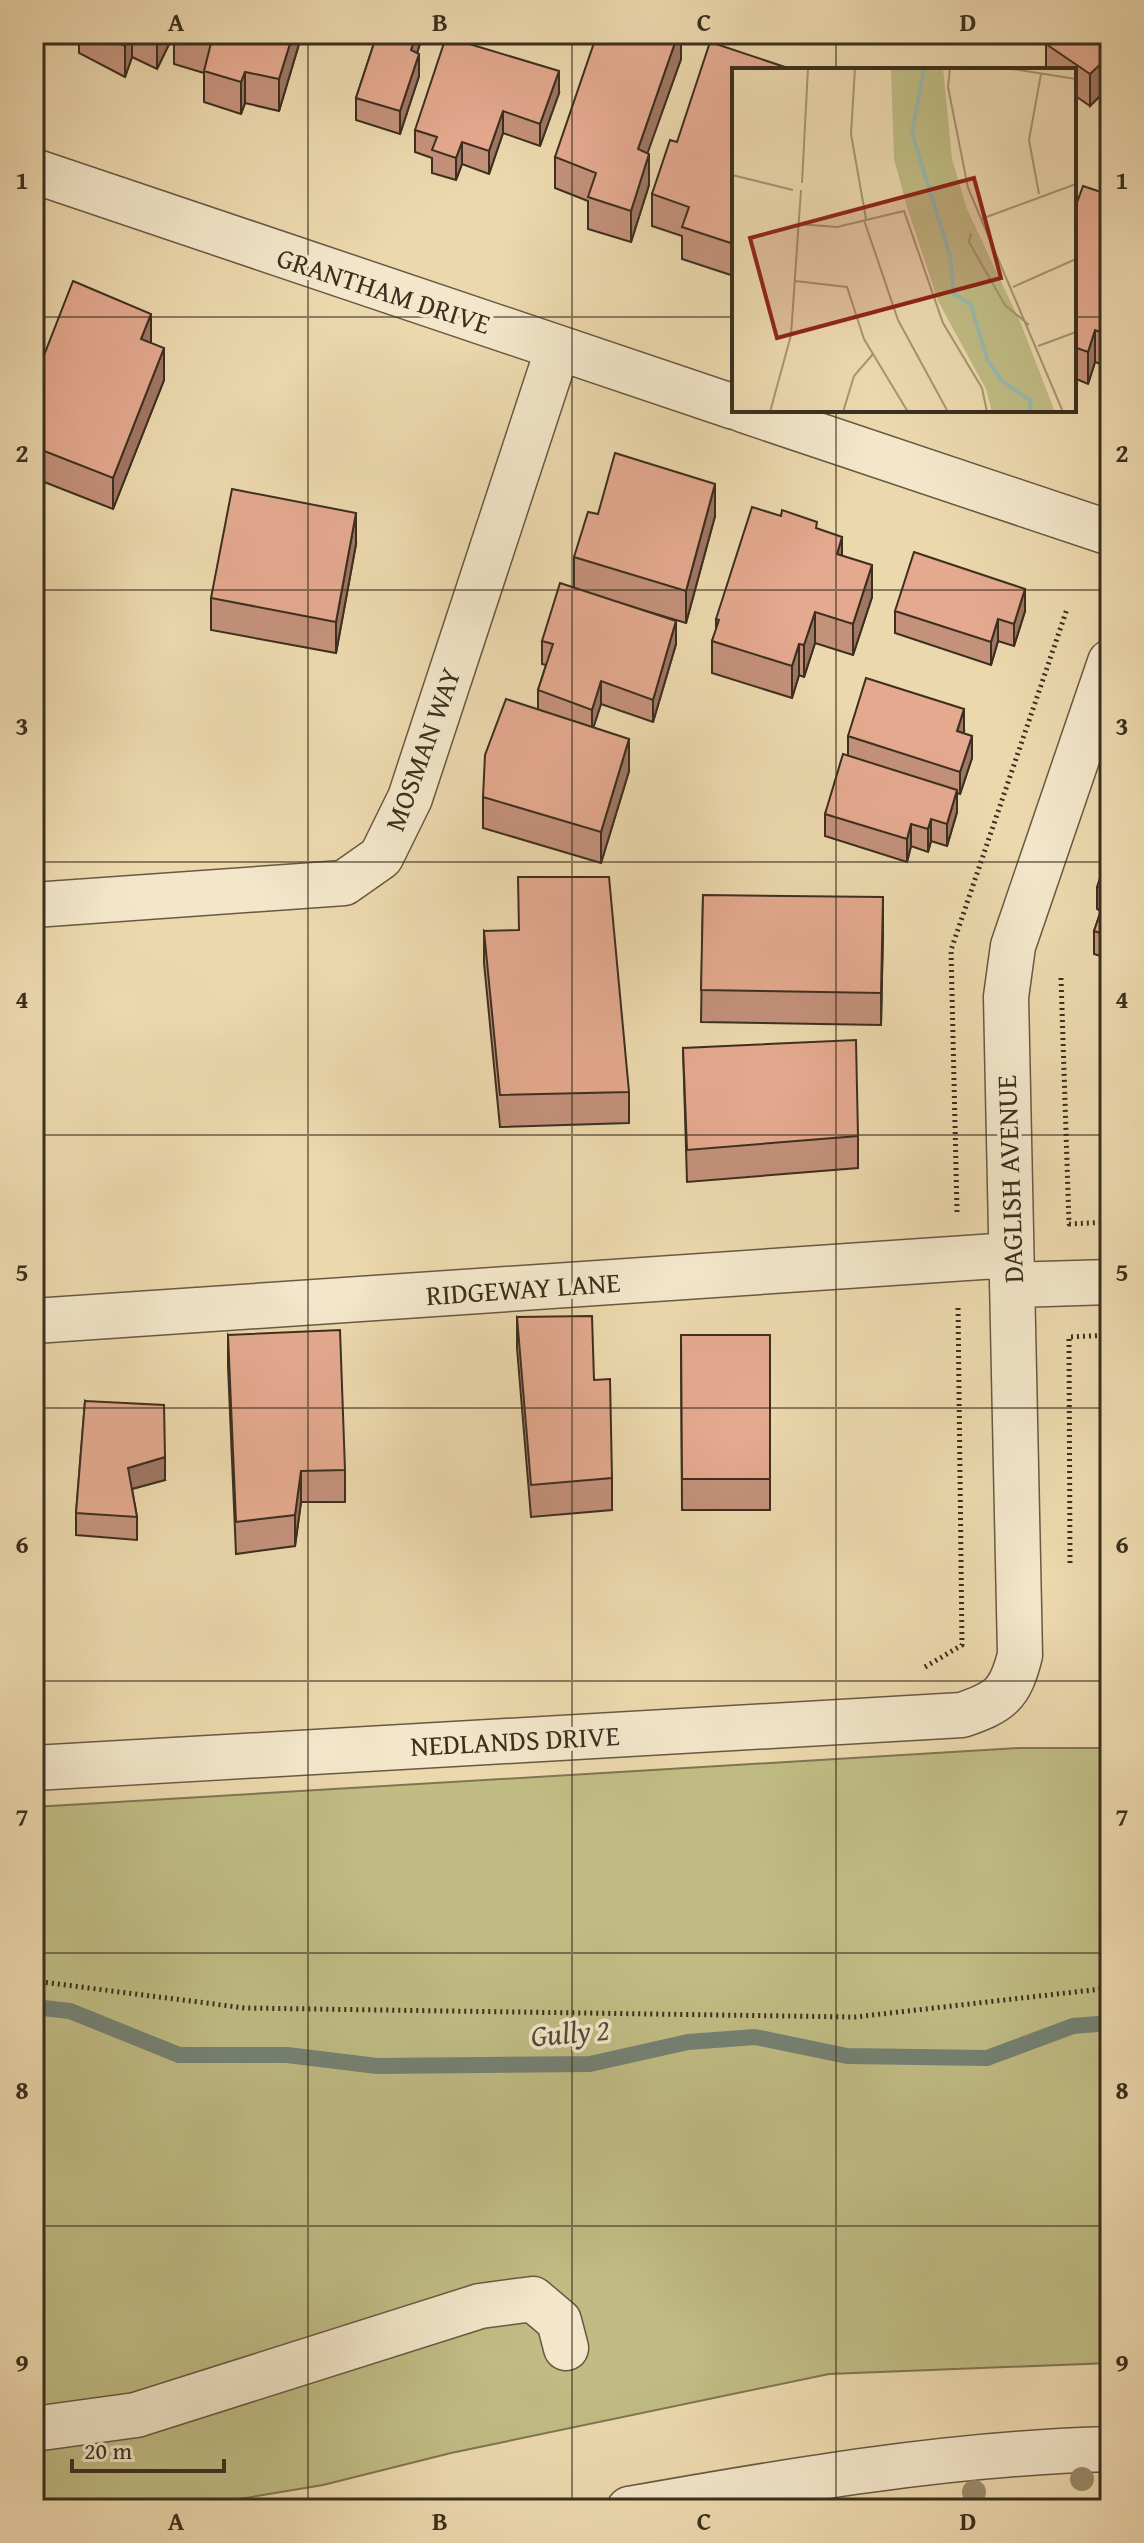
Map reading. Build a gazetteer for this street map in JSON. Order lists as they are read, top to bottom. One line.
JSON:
{"streets":{"street":["GRANTHAM DRIVE","MOSMAN WAY","DAGLISH AVENUE","RIDGEWAY LANE","NEDLANDS DRIVE"]},"crossings":[["GRANTHAM DRIVE","MOSMAN WAY"],["DAGLISH AVENUE","RIDGEWAY LANE"],["DAGLISH AVENUE","NEDLANDS DRIVE"]],"water":["Gully 2"],"scale_bar":"20 m","grid":{"columns":["A","B","C","D"],"rows":["1","2","3","4","5","6","7","8","9"]}}
